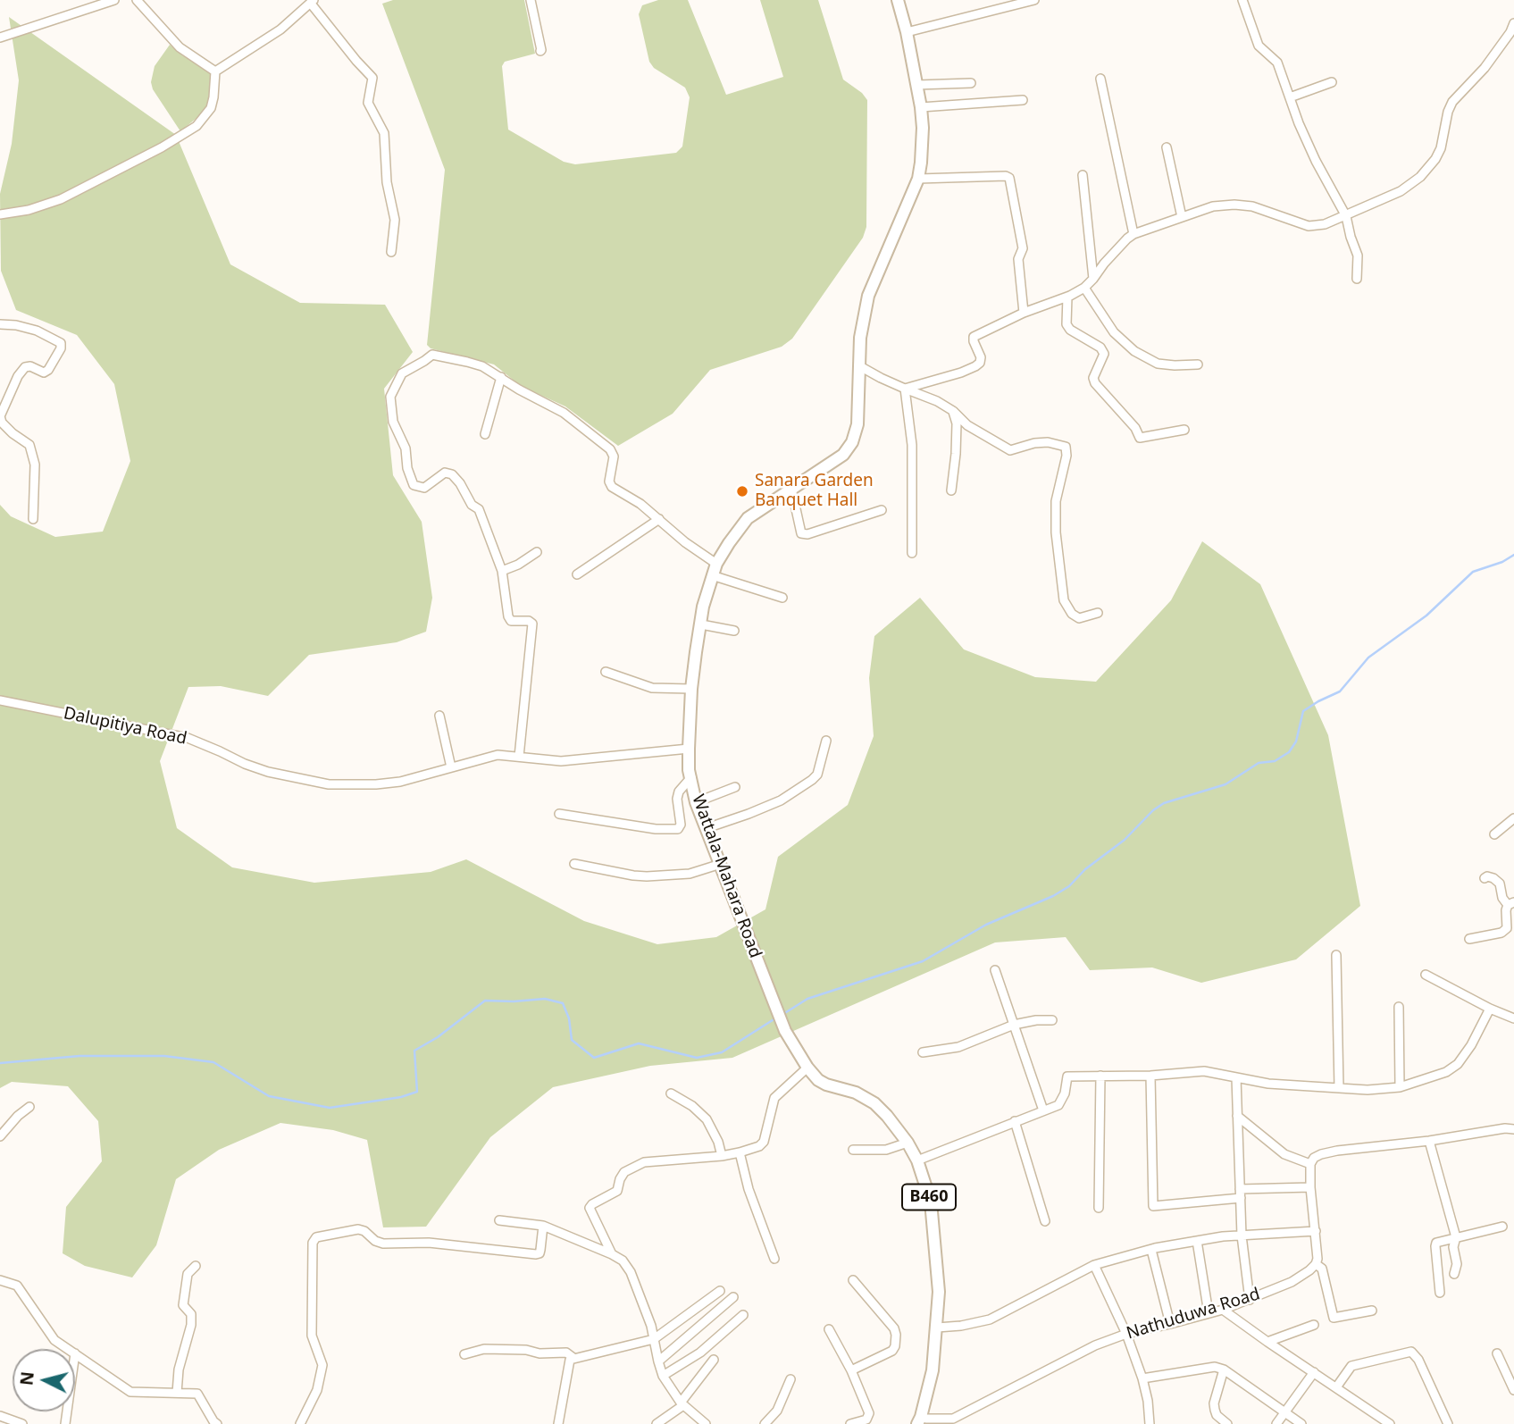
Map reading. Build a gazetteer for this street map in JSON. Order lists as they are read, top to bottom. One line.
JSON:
{"streets":{"main road":["Wattala-Mahara Road","B460"],"street":["Dalupitiya Road","Nathuduwa Road"]},"crossings":[["Dalupitiya Road","Wattala-Mahara Road"],["Wattala-Mahara Road","Nathuduwa Road"]],"places":["Sanara Garden Banquet Hall"],"north":"left"}
